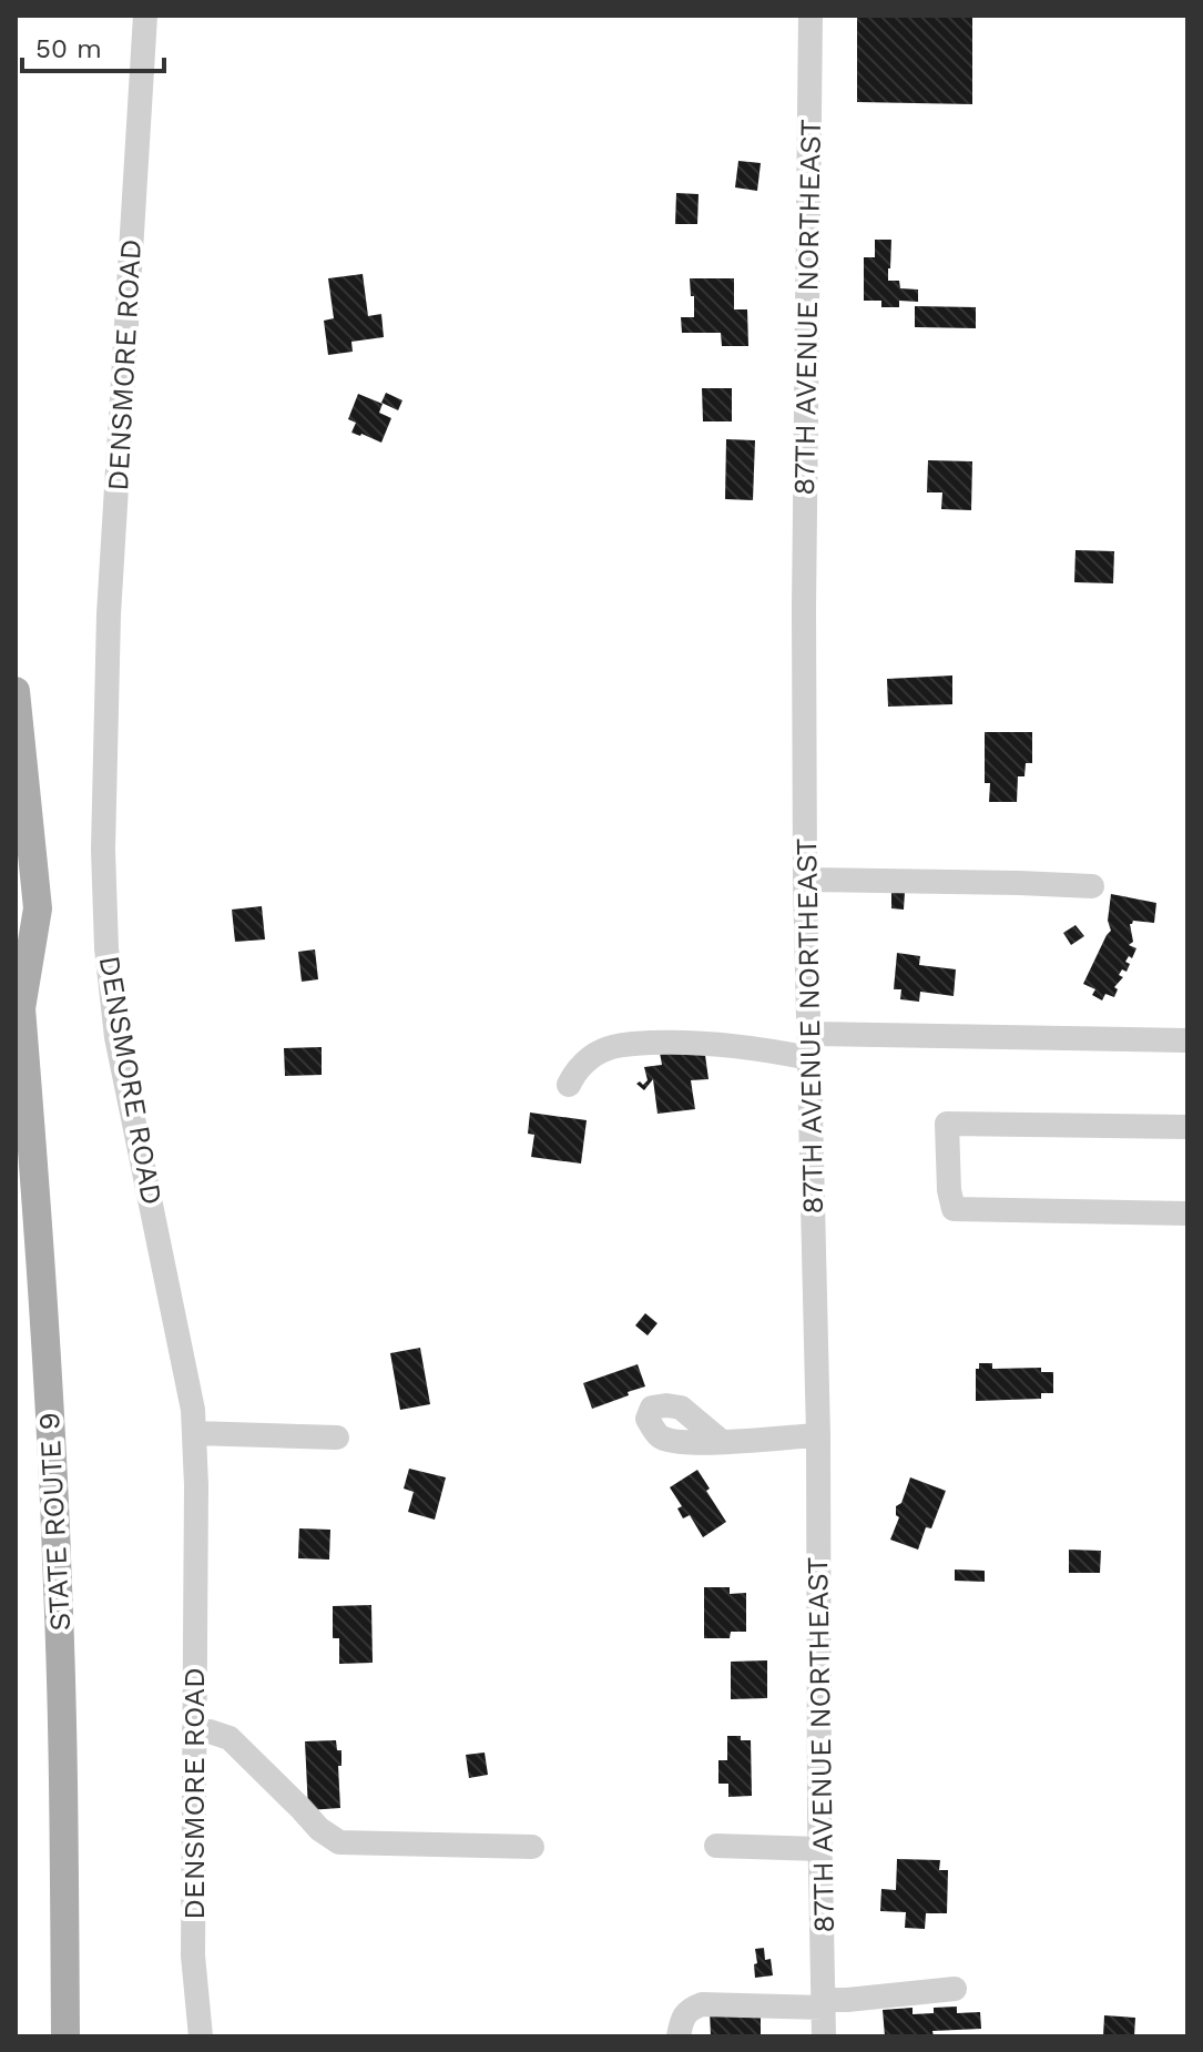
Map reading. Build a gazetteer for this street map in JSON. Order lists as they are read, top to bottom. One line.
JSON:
{"streets":{"main road":["STATE ROUTE 9"],"street":["87TH AVENUE NORTHEAST","DENSMORE ROAD"]},"scale_bar":"50 m"}
